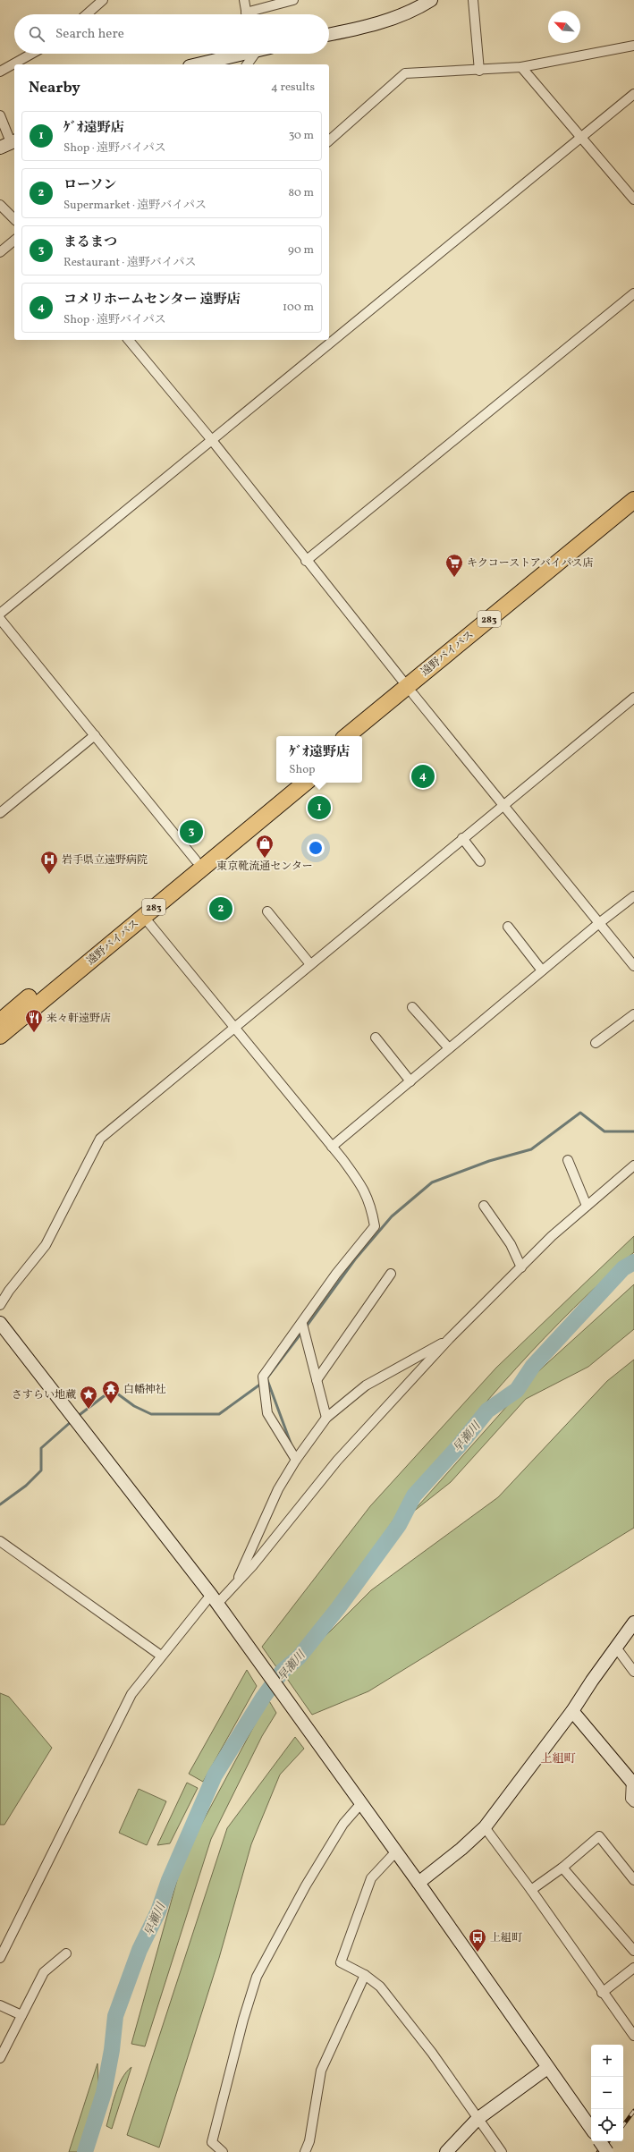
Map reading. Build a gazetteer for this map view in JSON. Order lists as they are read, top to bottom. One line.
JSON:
{"streets":{"highway":["283","遠野バイパス"]},"districts":["上組町"],"water":["早瀬川"],"places":{"supermarket":["キクコーストアバイパス店"],"shop":["東京靴流通センター"],"hospital":["岩手県立遠野病院"],"restaurant":["来々軒遠野店"],"temple":["白幡神社"],"place":["さすらい地蔵"],"bus stop":["上組町"]},"north":"top left","page":{"search":"Search here","heading":["Nearby","4 results"],"list":[{"mark":"1","name":"ｹﾞｵ遠野店","note":"Shop · 遠野バイパス","value":"30 m"},{"mark":"2","name":"ローソン","note":"Supermarket · 遠野バイパス","value":"80 m"},{"mark":"3","name":"まるまつ","note":"Restaurant · 遠野バイパス","value":"90 m"},{"mark":"4","name":"コメリホームセンター 遠野店","note":"Shop · 遠野バイパス","value":"100 m"}],"popup":["ｹﾞｵ遠野店","Shop"],"pins":["4","1","3","2"],"map_buttons":["+","−"]}}
